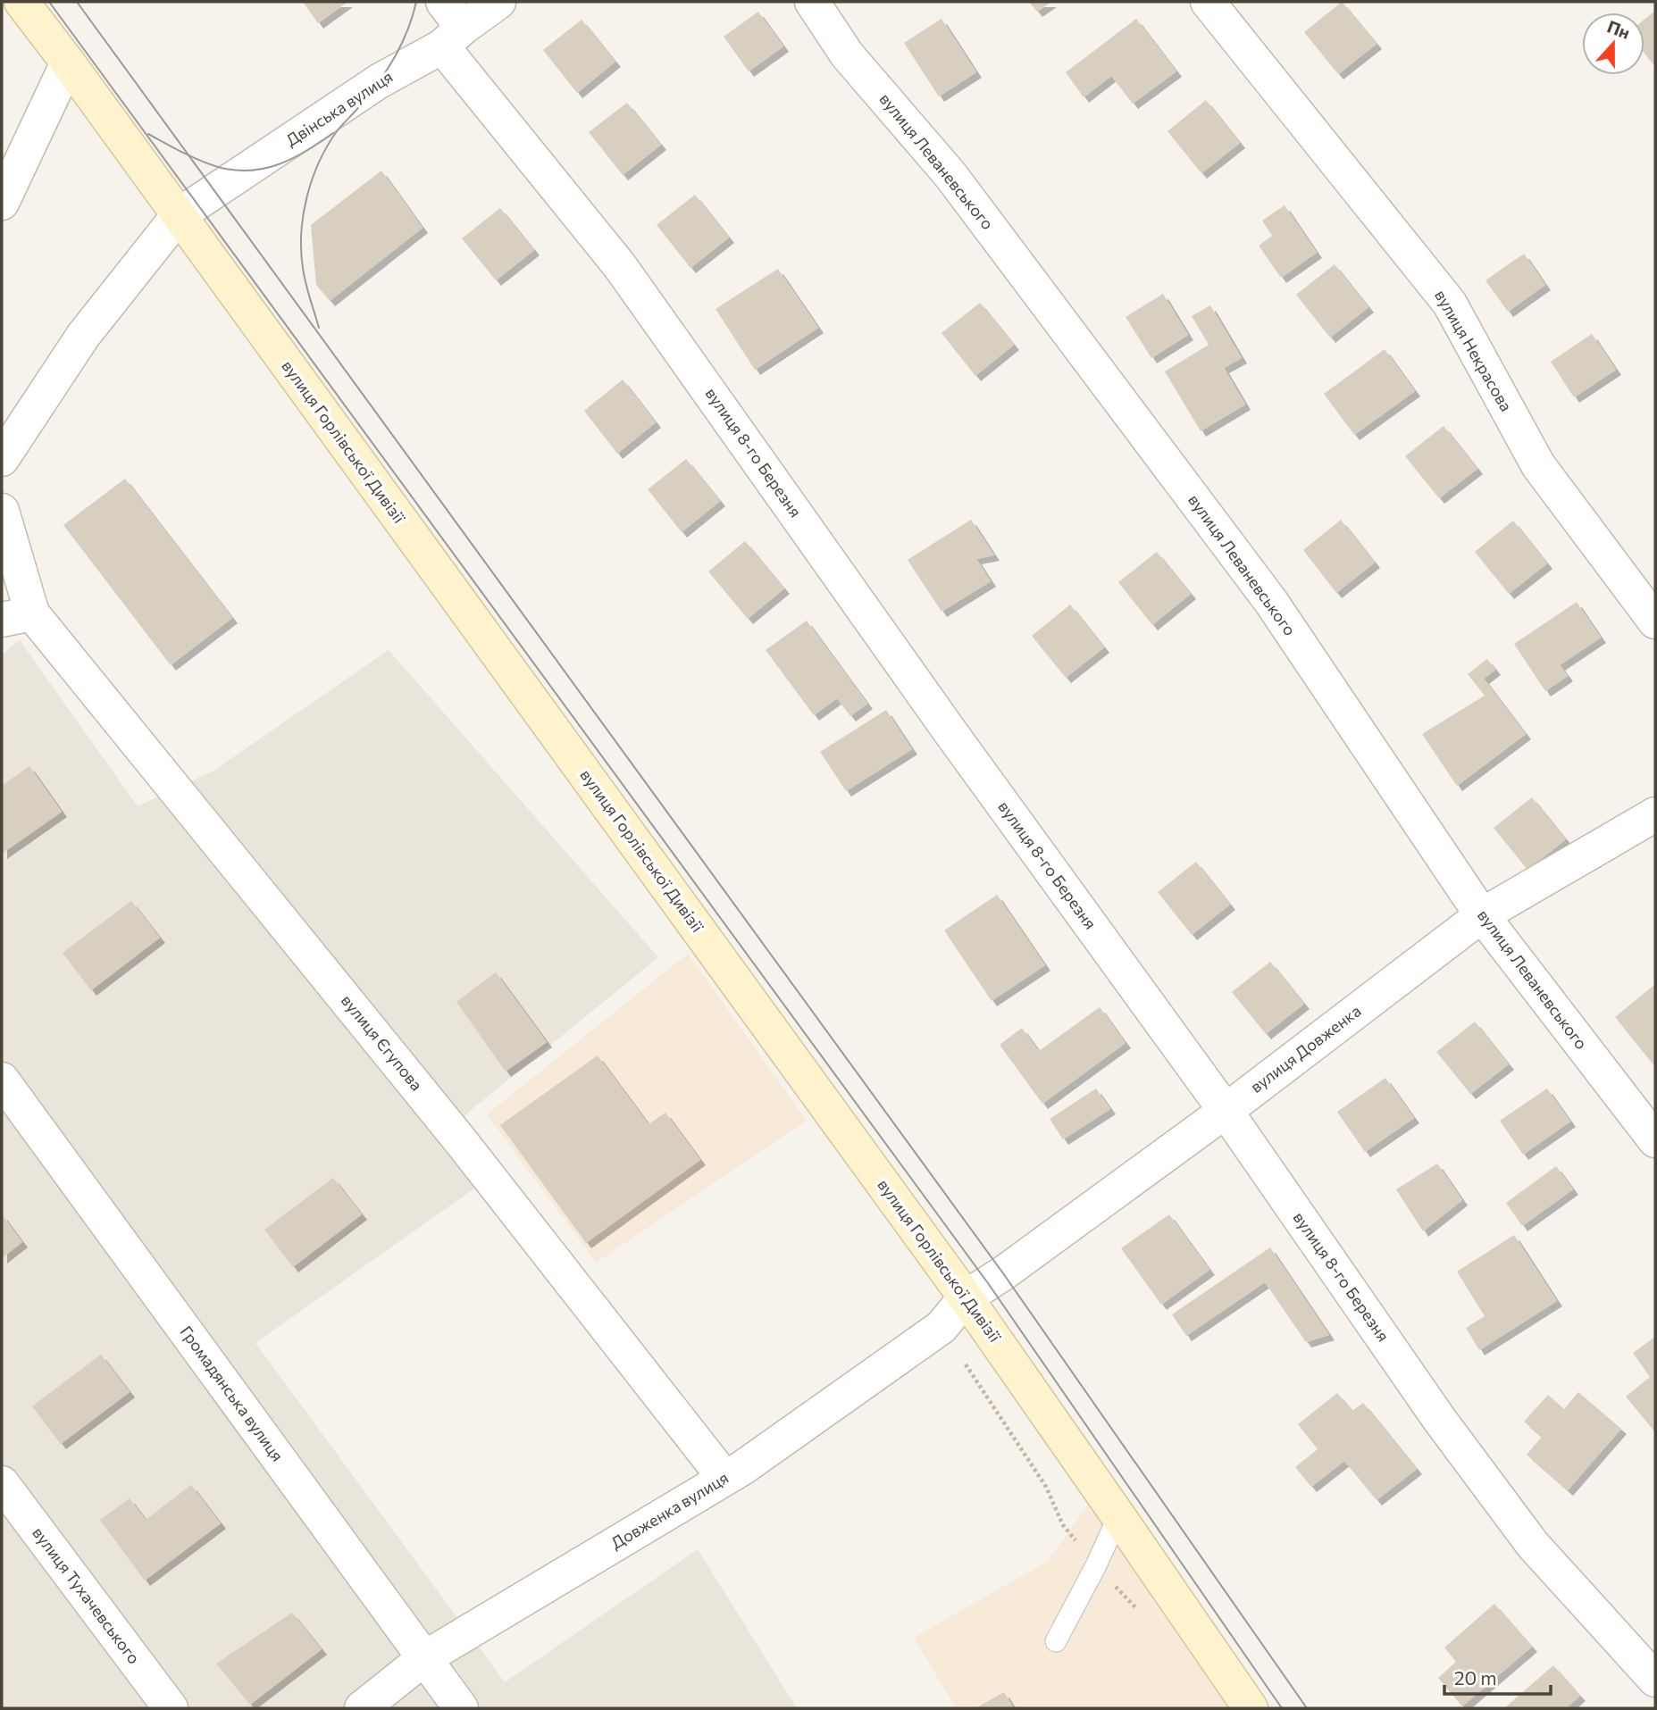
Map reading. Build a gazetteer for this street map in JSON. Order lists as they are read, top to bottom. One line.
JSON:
{"streets":{"main road":["вулиця Горлівської Дивізії"],"street":["Двінська вулиця","вулиця Леваневського","вулиця Некрасова","вулиця 8-го Березня","вулиця Єгупова","вулиця Довженка","Громадянська вулиця","Довженка вулиця","вулиця Тухачевського"]},"crossings":[["Двінська вулиця","вулиця Горлівської Дивізії"],["Двінська вулиця","вулиця 8-го Березня"],["вулиця Леваневського","вулиця Довженка"],["вулиця Горлівської Дивізії","вулиця Довженка"],["вулиця Горлівської Дивізії","Довженка вулиця"],["вулиця 8-го Березня","вулиця Довженка"],["вулиця Єгупова","Довженка вулиця"],["вулиця Довженка","Довженка вулиця"],["Громадянська вулиця","Довженка вулиця"]],"scale_bar":"20 m","north":"top"}
